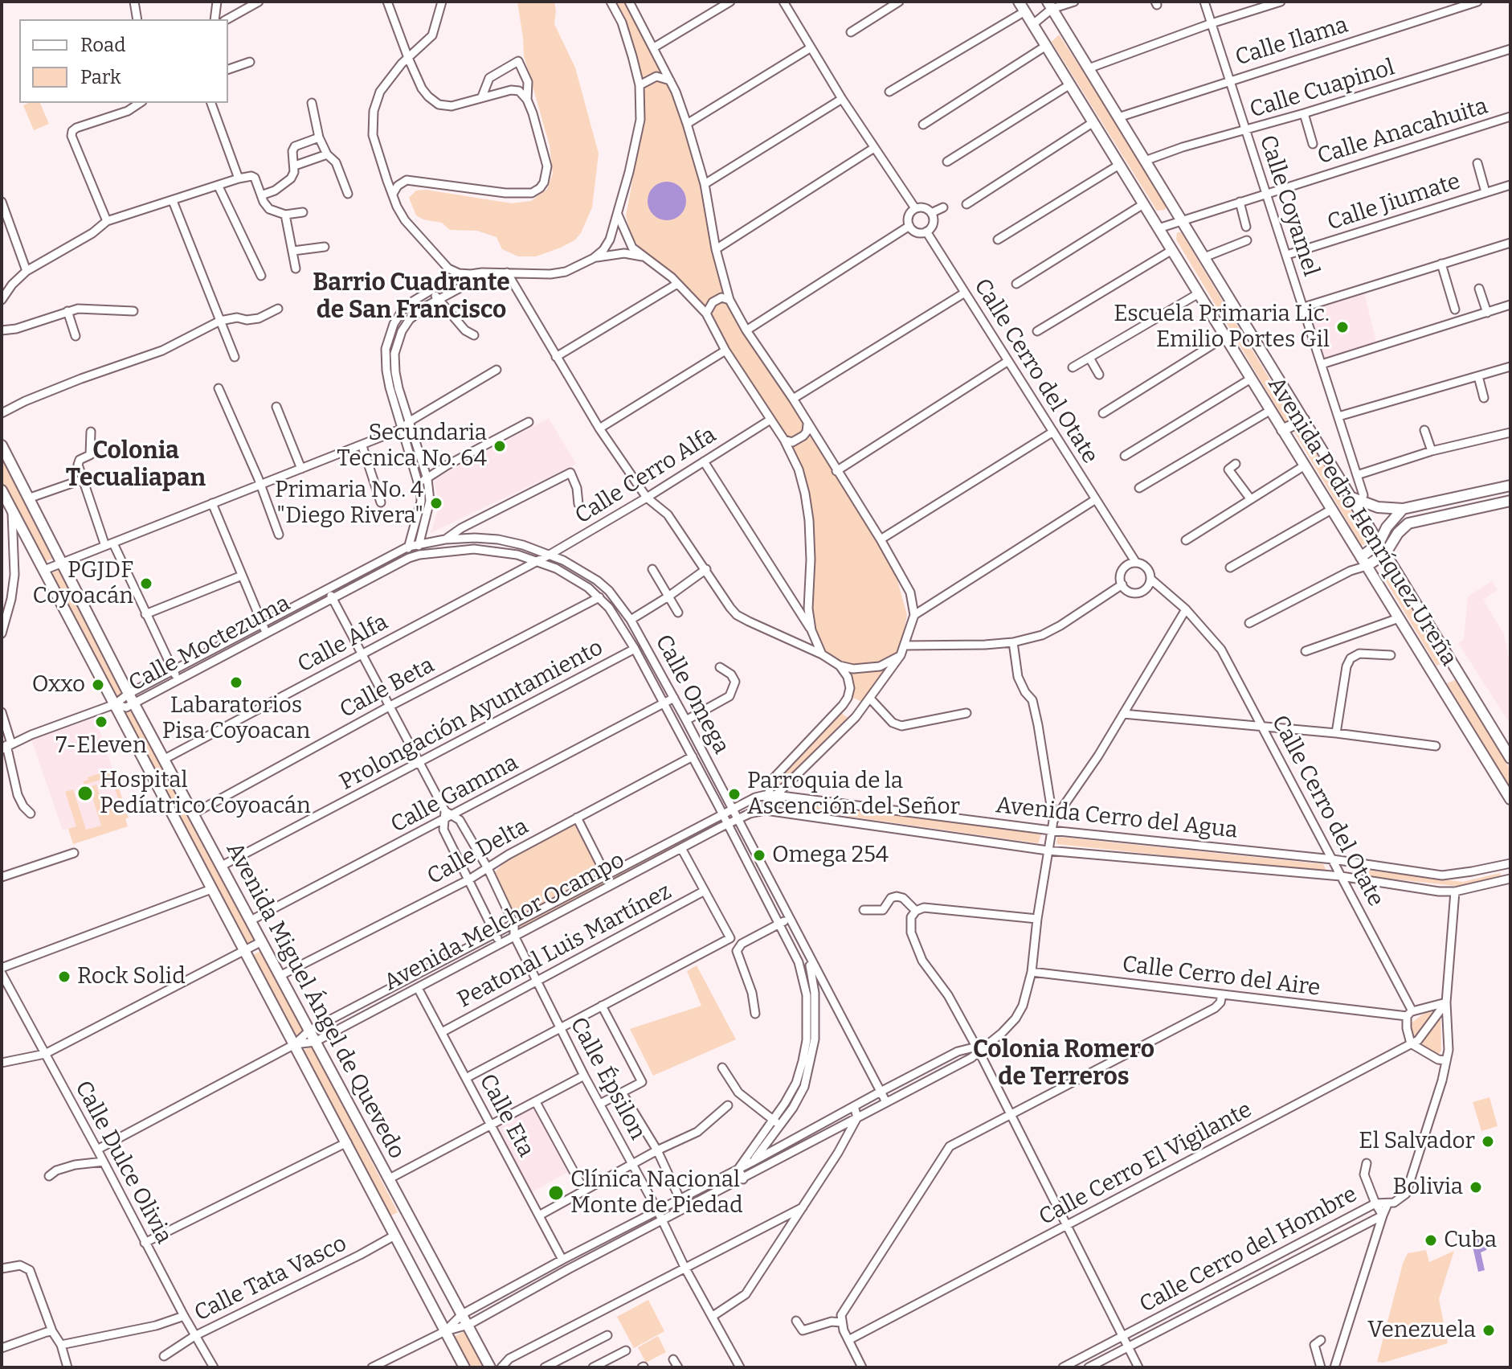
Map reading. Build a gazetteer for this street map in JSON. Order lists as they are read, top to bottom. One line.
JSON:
{"streets":{"main road":["Avenida Pedro Henríquez Ureña","Avenida Miguel Ángel de Quevedo"],"street":["Calle Ilama","Calle Cuapinol","Calle Anacahuita","Calle Jiumate","Calle Coyamel","Calle Cerro del Otate","Calle Cerro Alfa","Calle Moctezuma","Calle Alfa","Calle Beta","Calle Omega","Prolongación Ayuntamiento","Calle Gamma","Avenida Cerro del Agua","Calle Delta","Avenida Melchor Ocampo","Peatonal Luis Martínez","Calle Cerro del Aire","Calle Épsilon","Calle Eta","Calle Dulce Olivia","Calle Cerro El Vigilante","Calle Cerro del Hombre","Calle Tata Vasco"]},"crossings":[["Calle Ilama","Calle Coyamel"],["Calle Ilama","Avenida Pedro Henríquez Ureña"],["Calle Cuapinol","Calle Coyamel"],["Calle Cuapinol","Avenida Pedro Henríquez Ureña"],["Calle Anacahuita","Calle Coyamel"],["Calle Anacahuita","Avenida Pedro Henríquez Ureña"],["Calle Jiumate","Calle Coyamel"],["Calle Cerro del Otate","Avenida Cerro del Agua"],["Calle Cerro del Otate","Calle Cerro del Aire"],["Calle Cerro del Otate","Calle Cerro El Vigilante"],["Calle Cerro Alfa","Calle Alfa"],["Calle Cerro Alfa","Calle Omega"],["Calle Moctezuma","Calle Omega"],["Calle Moctezuma","Avenida Miguel Ángel de Quevedo"],["Calle Moctezuma","Calle Épsilon"],["Calle Alfa","Calle Omega"],["Calle Alfa","Avenida Miguel Ángel de Quevedo"],["Calle Alfa","Calle Épsilon"],["Calle Beta","Calle Omega"],["Calle Beta","Avenida Miguel Ángel de Quevedo"],["Calle Beta","Calle Épsilon"],["Calle Omega","Prolongación Ayuntamiento"],["Calle Omega","Calle Gamma"],["Calle Omega","Avenida Cerro del Agua"],["Calle Omega","Calle Delta"],["Calle Omega","Avenida Melchor Ocampo"],["Prolongación Ayuntamiento","Avenida Miguel Ángel de Quevedo"],["Prolongación Ayuntamiento","Calle Épsilon"],["Calle Gamma","Avenida Miguel Ángel de Quevedo"],["Calle Gamma","Calle Épsilon"],["Avenida Cerro del Agua","Avenida Melchor Ocampo"],["Calle Delta","Avenida Miguel Ángel de Quevedo"],["Calle Delta","Calle Épsilon"],["Avenida Melchor Ocampo","Avenida Miguel Ángel de Quevedo"],["Avenida Melchor Ocampo","Calle Épsilon"],["Avenida Melchor Ocampo","Calle Eta"],["Avenida Melchor Ocampo","Calle Dulce Olivia"],["Peatonal Luis Martínez","Calle Épsilon"],["Peatonal Luis Martínez","Calle Eta"],["Avenida Miguel Ángel de Quevedo","Calle Tata Vasco"],["Calle Dulce Olivia","Calle Tata Vasco"]],"districts":["Barrio Cuadrante de San Francisco","Colonia Tecualiapan","Colonia Romero de Terreros"],"places":["Escuela Primaria Lic. Emilio Portes Gil","Secundaria Tecnica No. 64","Primaria No. 4 \"Diego Rivera\"","PGJDF Coyoacán","Labaratorios Pisa Coyoacan","Oxxo","7-Eleven","Hospital Pedíatrico Coyoacán","Parroquia de la Ascención del Señor","Omega 254","Rock Solid","El Salvador","Bolivia","Clínica Nacional Monte de Piedad","Cuba","Venezuela"],"legend":["Road","Park"]}
